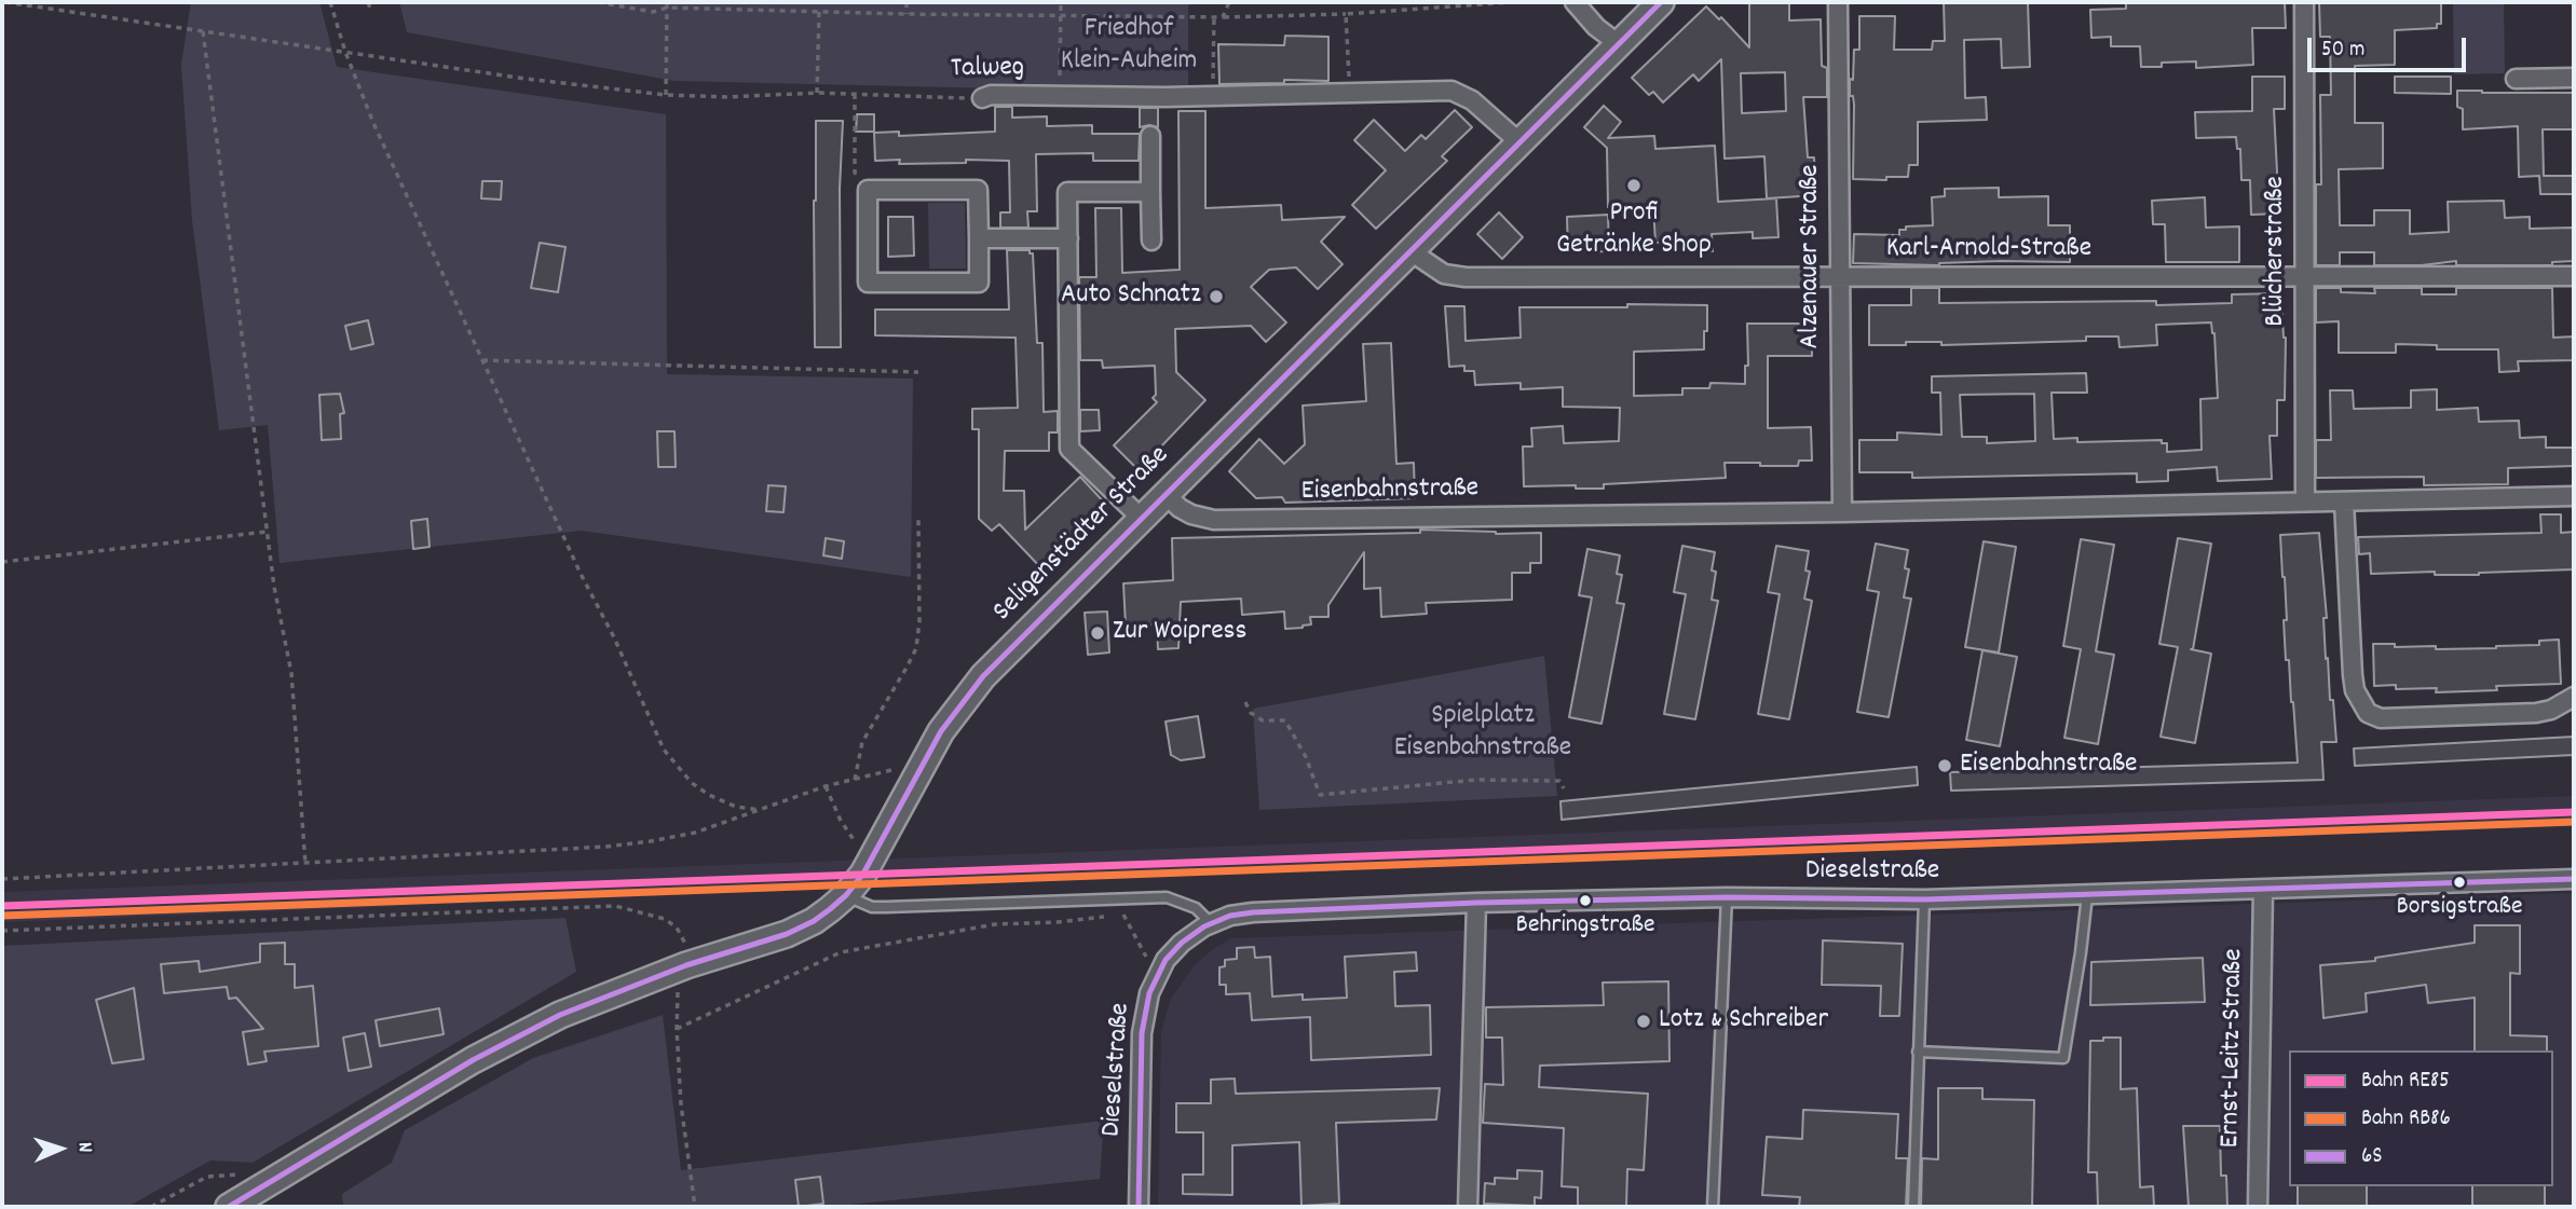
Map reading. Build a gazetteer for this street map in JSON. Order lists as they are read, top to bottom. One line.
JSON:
{"streets":{"main road":["Seligenstädter Straße"],"street":["Talweg","Karl-Arnold-Straße","Blücherstraße","Alzenauer Straße","Eisenbahnstraße","Dieselstraße","Ernst-Leitz-Straße"]},"crossings":[["Talweg","Seligenstädter Straße"],["Karl-Arnold-Straße","Blücherstraße"],["Karl-Arnold-Straße","Alzenauer Straße"],["Karl-Arnold-Straße","Seligenstädter Straße"],["Blücherstraße","Eisenbahnstraße"],["Alzenauer Straße","Eisenbahnstraße"],["Eisenbahnstraße","Seligenstädter Straße"],["Dieselstraße","Ernst-Leitz-Straße"]],"parks":["Friedhof Klein-Auheim","Spielplatz Eisenbahnstraße"],"places":["Profi Getränke Shop","Auto Schnatz","Zur Woipress","Eisenbahnstraße","Borsigstraße","Behringstraße","Lotz & Schreiber"],"lines":["transit line 6S","rail line RE85","rail line RB86"],"legend":["Bahn RE85","Bahn RB86","6S"],"scale_bar":"50 m","north":"right"}
